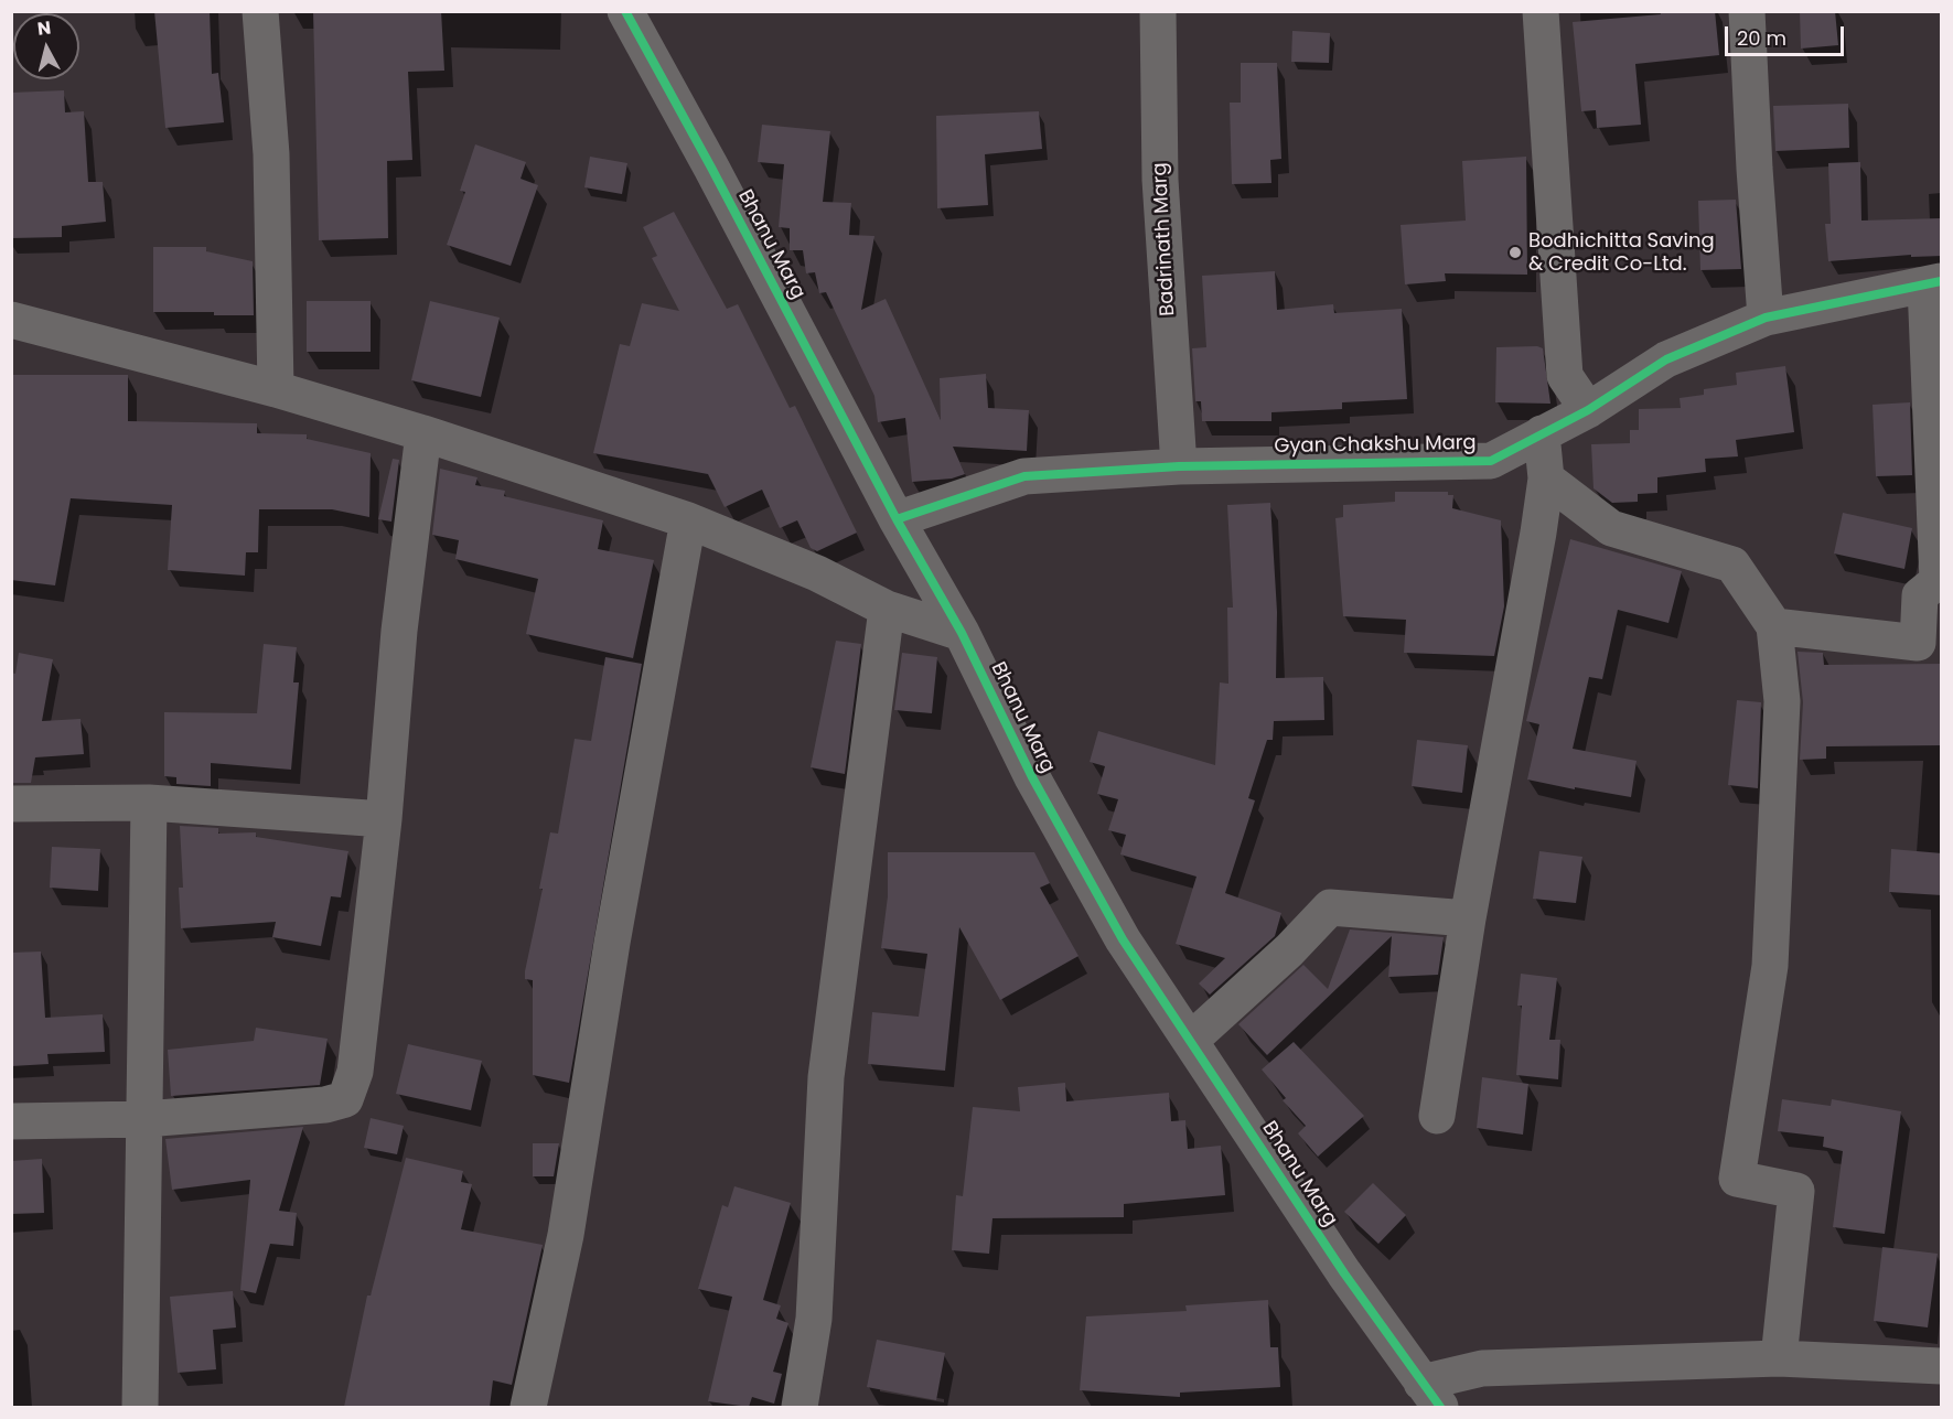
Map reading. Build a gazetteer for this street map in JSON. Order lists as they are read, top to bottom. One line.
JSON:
{"streets":{"street":["Badrinath Marg","Bhanu Marg","Gyan Chakshu Marg"]},"crossings":[["Badrinath Marg","Gyan Chakshu Marg"],["Bhanu Marg","Gyan Chakshu Marg"]],"places":["Bodhichitta Saving & Credit Co-Ltd."],"scale_bar":"20 m","north":"top"}
